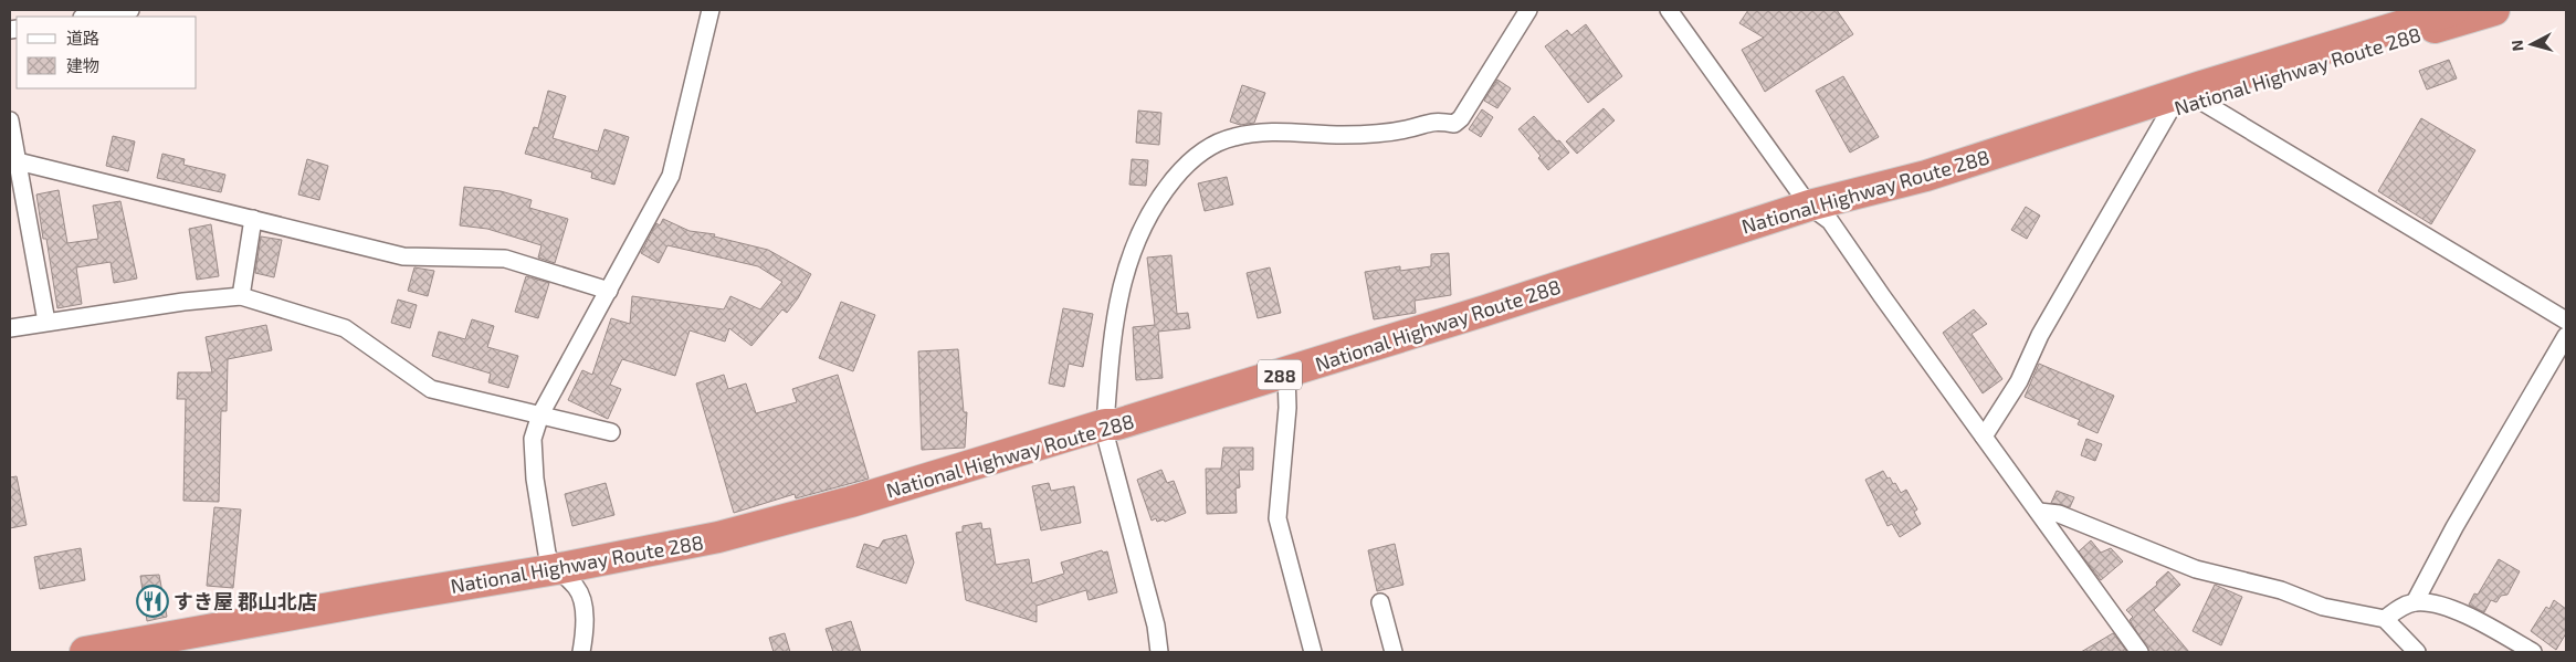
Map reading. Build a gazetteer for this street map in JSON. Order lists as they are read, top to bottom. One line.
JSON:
{"streets":{"highway":["National Highway Route 288","288"]},"places":{"restaurant":["すき屋 郡山北店"]},"legend":["道路","建物"],"north":"left"}
